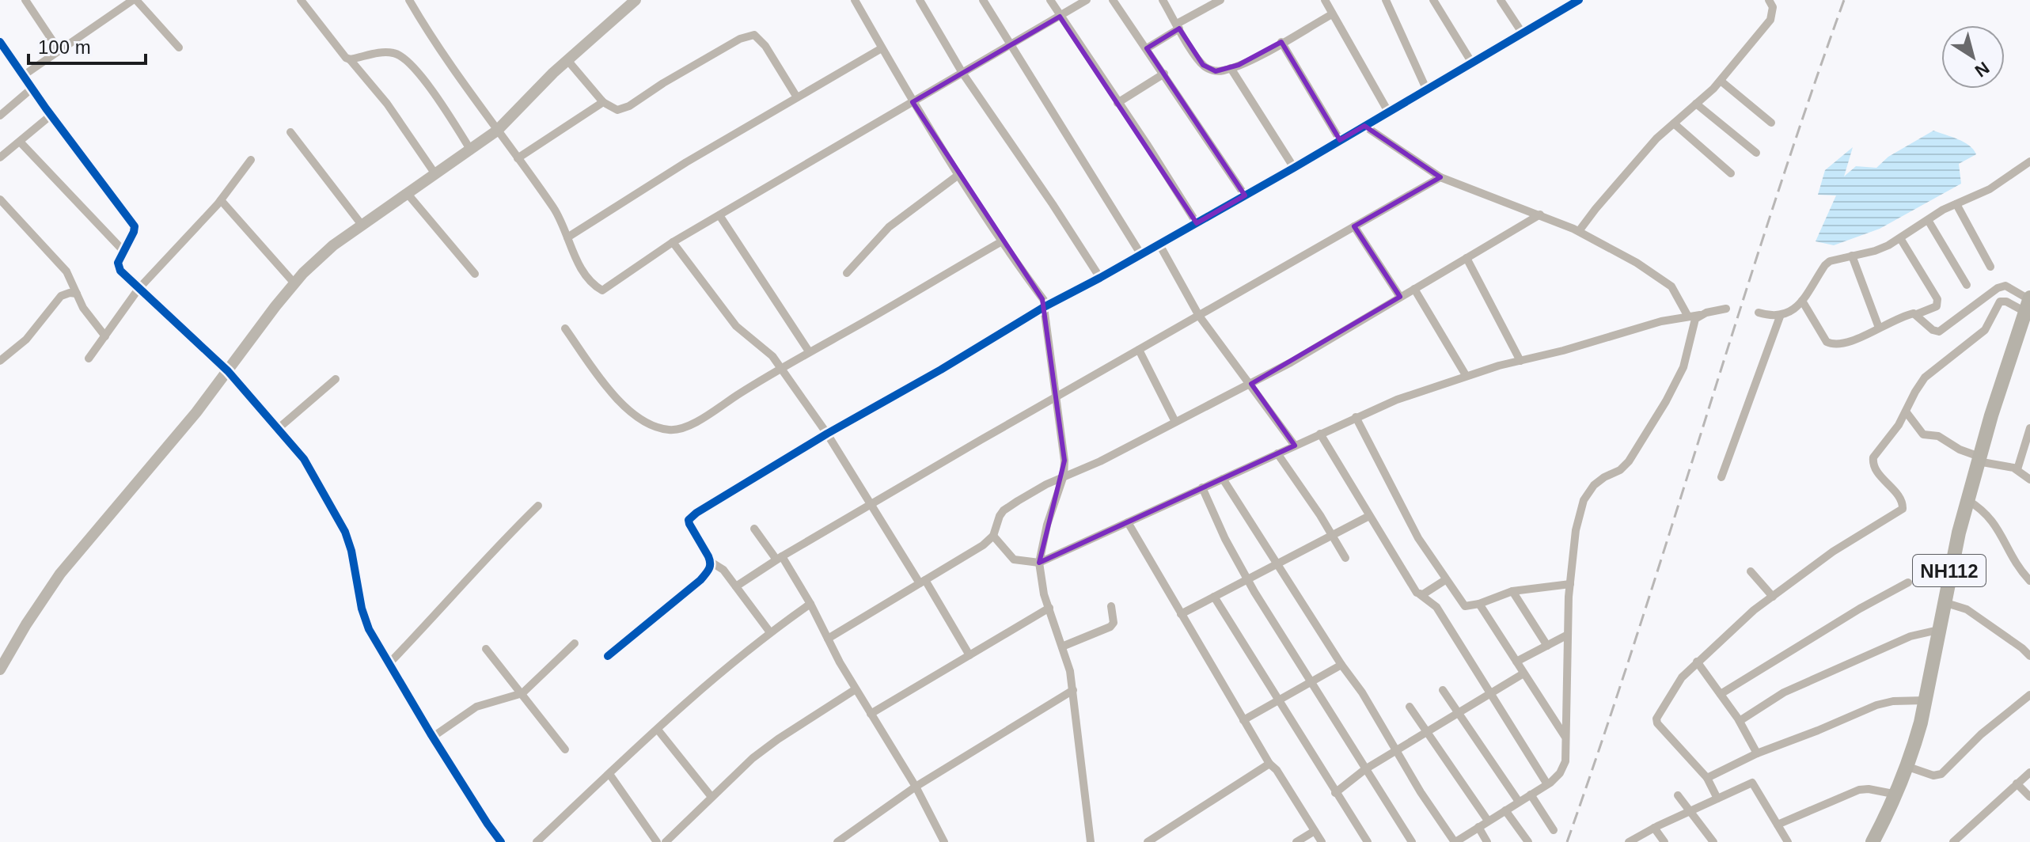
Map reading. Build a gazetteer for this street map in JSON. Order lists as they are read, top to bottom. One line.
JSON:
{"streets":{"highway":["NH112"]},"scale_bar":"100 m","north":"bottom right"}
